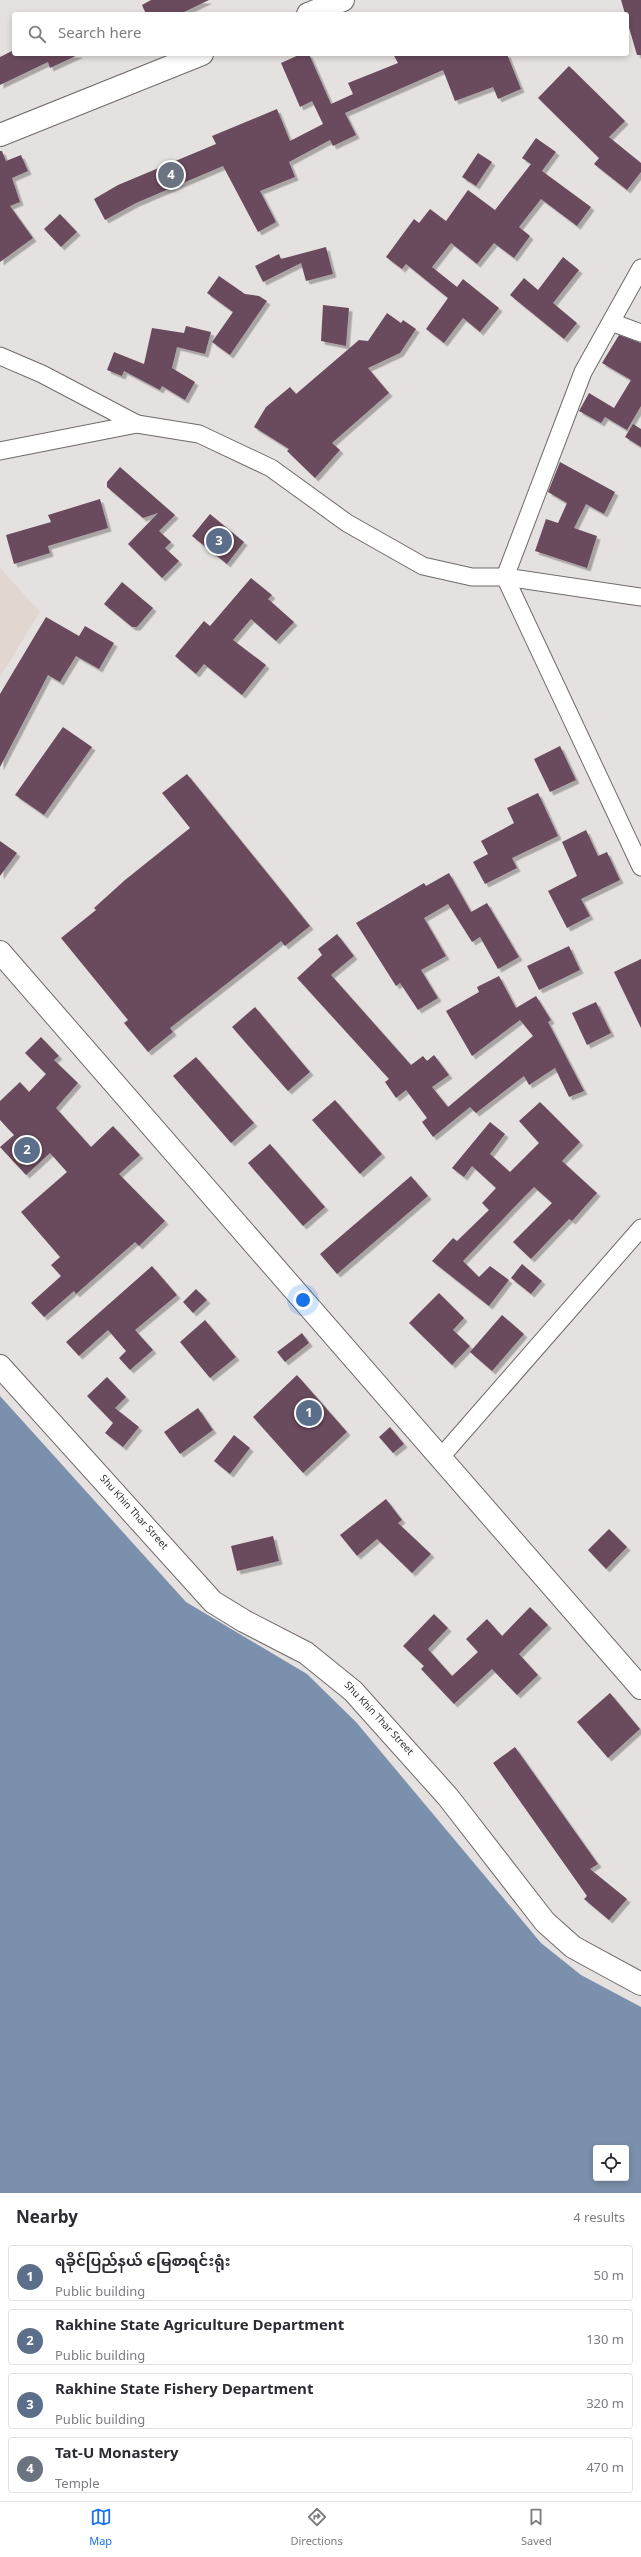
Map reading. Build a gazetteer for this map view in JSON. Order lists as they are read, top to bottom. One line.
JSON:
{"streets":{"street":["Shu Khin Thar Street"]},"page":{"search":"Search here","pins":["4","3","2","1"],"heading":["Nearby","4 results"],"list":[{"mark":"1","name":"ရခိုင်ပြည်နယ် မြေစာရင်းရုံး","note":"Public building","value":"50 m"},{"mark":"2","name":"Rakhine State Agriculture Department","note":"Public building","value":"130 m"},{"mark":"3","name":"Rakhine State Fishery Department","note":"Public building","value":"320 m"},{"mark":"4","name":"Tat-U Monastery","note":"Temple","value":"470 m"}],"nav":["Map","Directions","Saved"]}}
